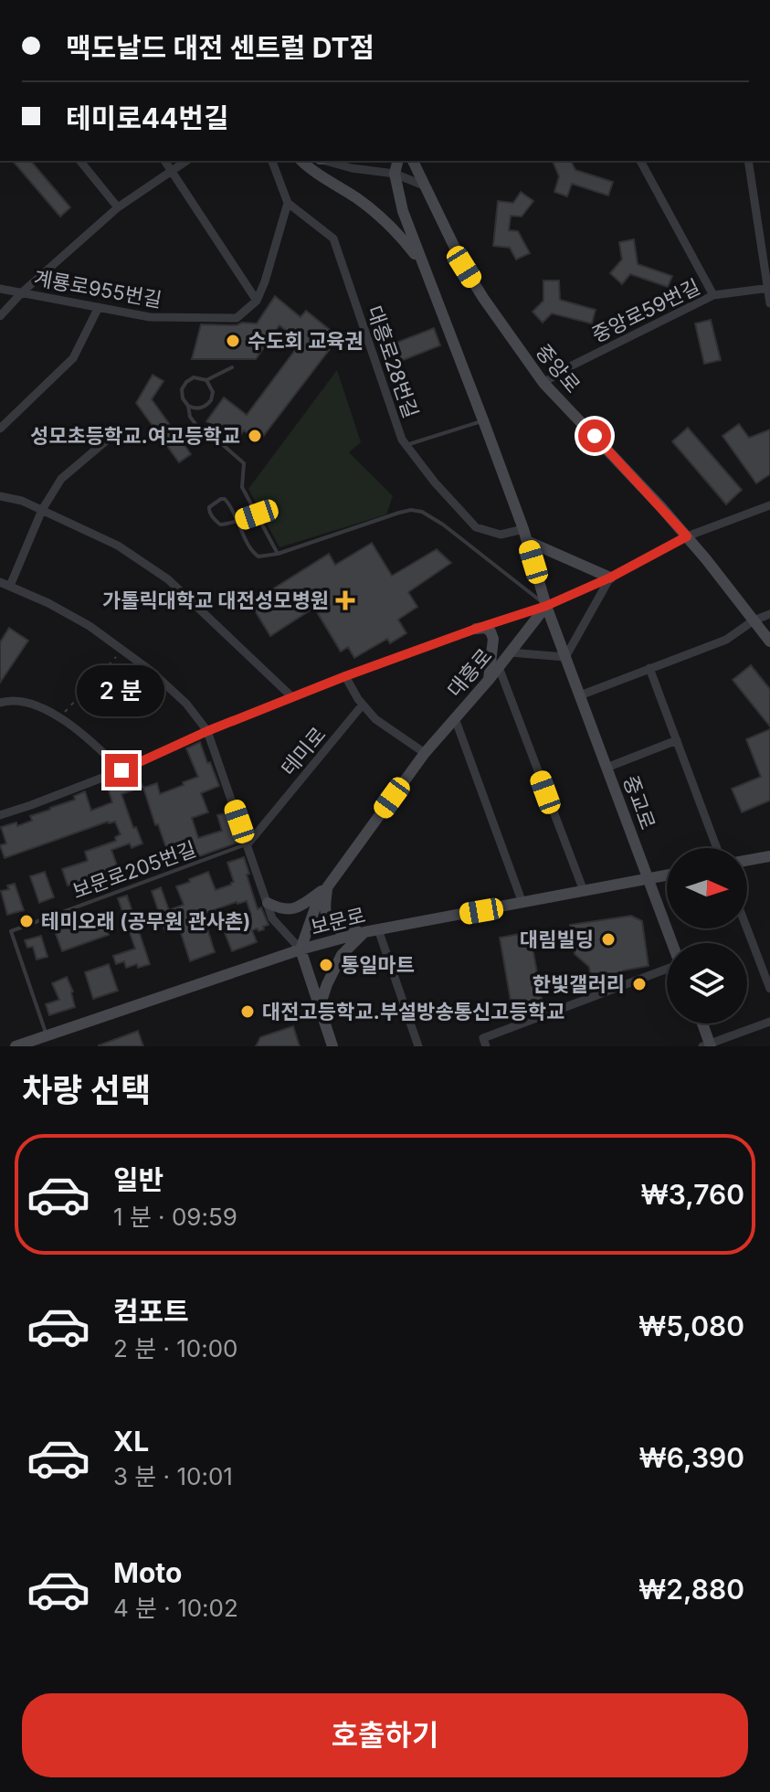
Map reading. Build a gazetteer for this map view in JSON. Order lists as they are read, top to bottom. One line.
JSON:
{"streets":{"main road":["중앙로","대흥로","중교로","보문로"],"street":["계룡로955번길","중앙로59번길","대흥로28번길","테미로"],"lane":["보문로205번길"]},"crossings":[["중앙로59번길","중앙로"],["대흥로","중교로"],["대흥로","보문로"],["테미로","보문로205번길"],["중교로","보문로"],["보문로205번길","보문로"]],"places":{"other":["수도회 교육권","성모초등학교.여고등학교","테미오래 (공무원 관사촌)","대림빌딩","통일마트","한빛갤러리","대전고등학교.부설방송통신고등학교"],"health":["가톨릭대학교 대전성모병원"]},"north":"right","page":{"banner":["맥도날드 대전 센트럴 DT점","테미로44번길"],"bubble":"2 분","heading":"차량 선택","list":[{"name":"일반","note":"1 분 · 09:59","value":"₩3,760"},{"name":"컴포트","note":"2 분 · 10:00","value":"₩5,080"},{"name":"XL","note":"3 분 · 10:01","value":"₩6,390"},{"name":"Moto","note":"4 분 · 10:02","value":"₩2,880"}],"buttons":"호출하기"}}
